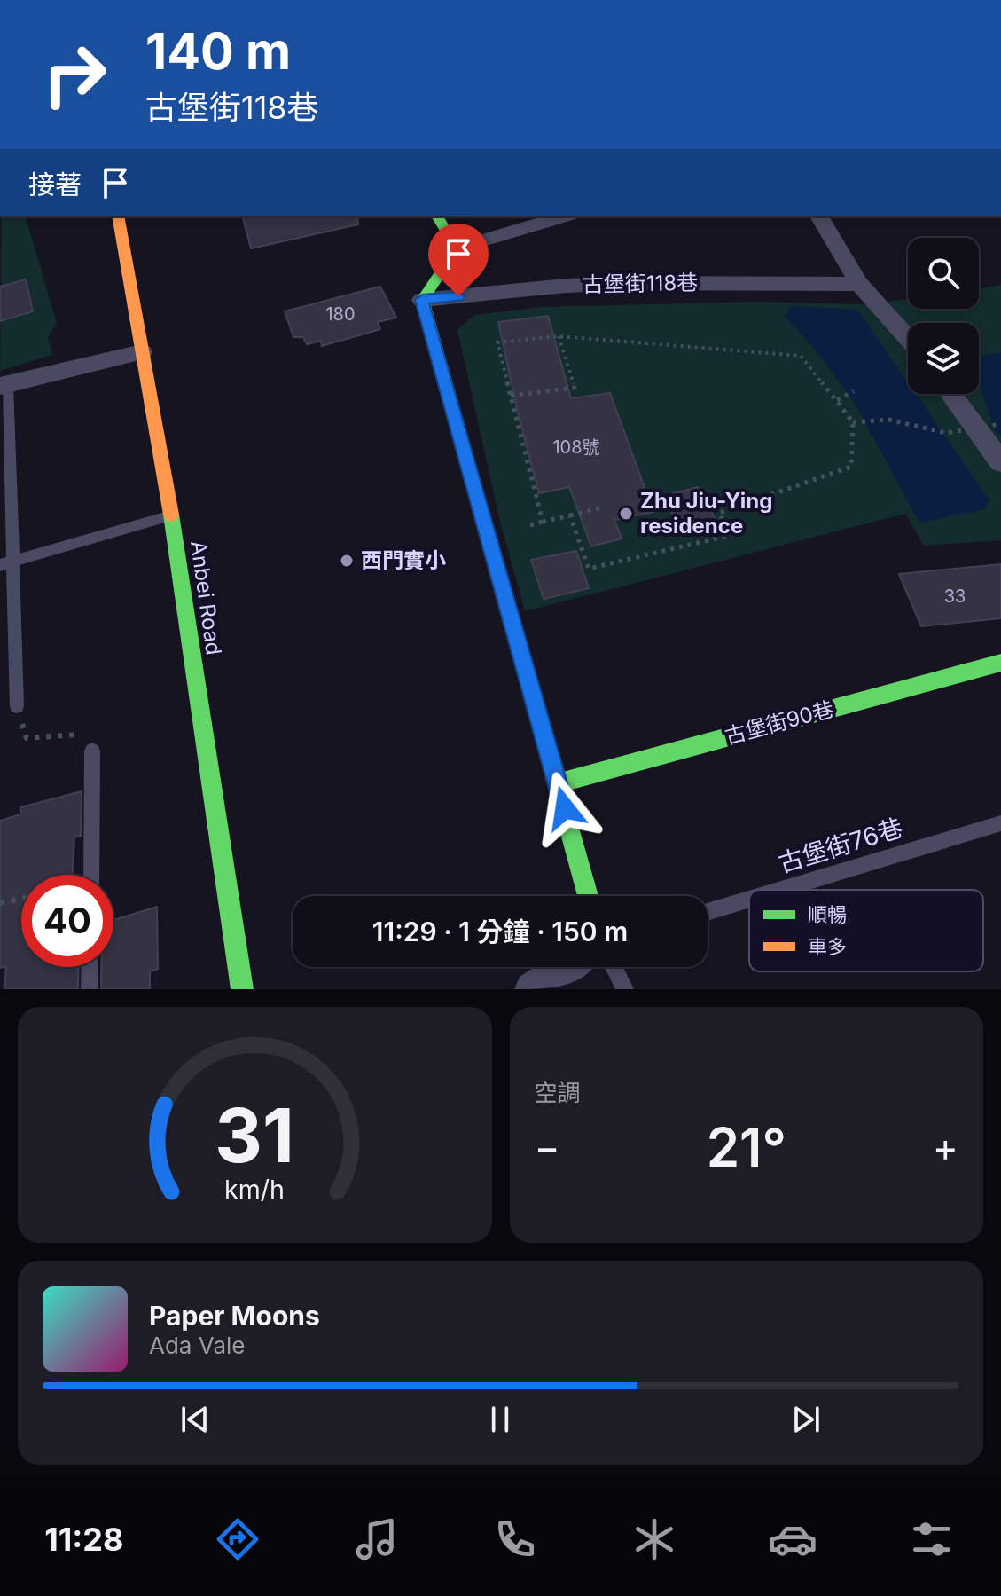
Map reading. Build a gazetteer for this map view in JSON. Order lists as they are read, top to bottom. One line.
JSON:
{"streets":{"street":["古堡街118巷","Anbei Road","古堡街90巷"],"lane":["古堡街76巷"]},"places":["Zhu Jiu-Ying residence","西門實小"],"house_numbers":["180","108號","33"],"legend":["順暢","車多"],"page":{"turn":["140 m","古堡街118巷"],"then":"接著","limit":"40","trip":"11:29 · 1 分鐘 · 150 m","tile":"空調","heat":["−","21°","+"],"song":["Paper Moons","Ada Vale"],"tabs":"11:28","gauge":["31","km/h"]}}
